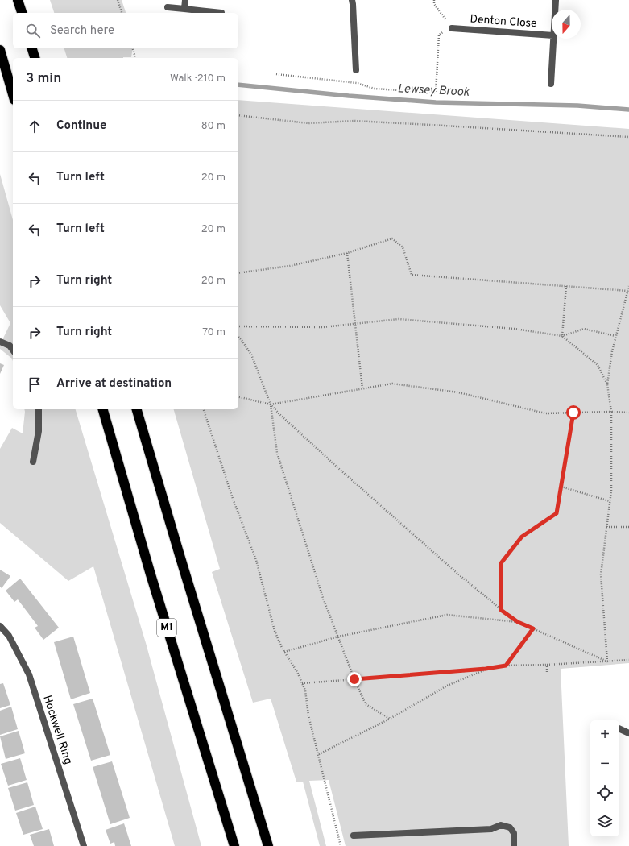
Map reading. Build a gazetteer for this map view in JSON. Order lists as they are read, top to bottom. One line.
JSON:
{"streets":{"highway":["M1"],"street":["Denton Close","Hockwell Ring"]},"water":["Lewsey Brook"],"north":"bottom","page":{"search":"Search here","heading":["3 min","Walk · 210 m"],"list":[["Continue","80 m"],["Turn left","20 m"],["Turn left","20 m"],["Turn right","20 m"],["Turn right","70 m"],"Arrive at destination"],"map_buttons":["+","−"]}}
